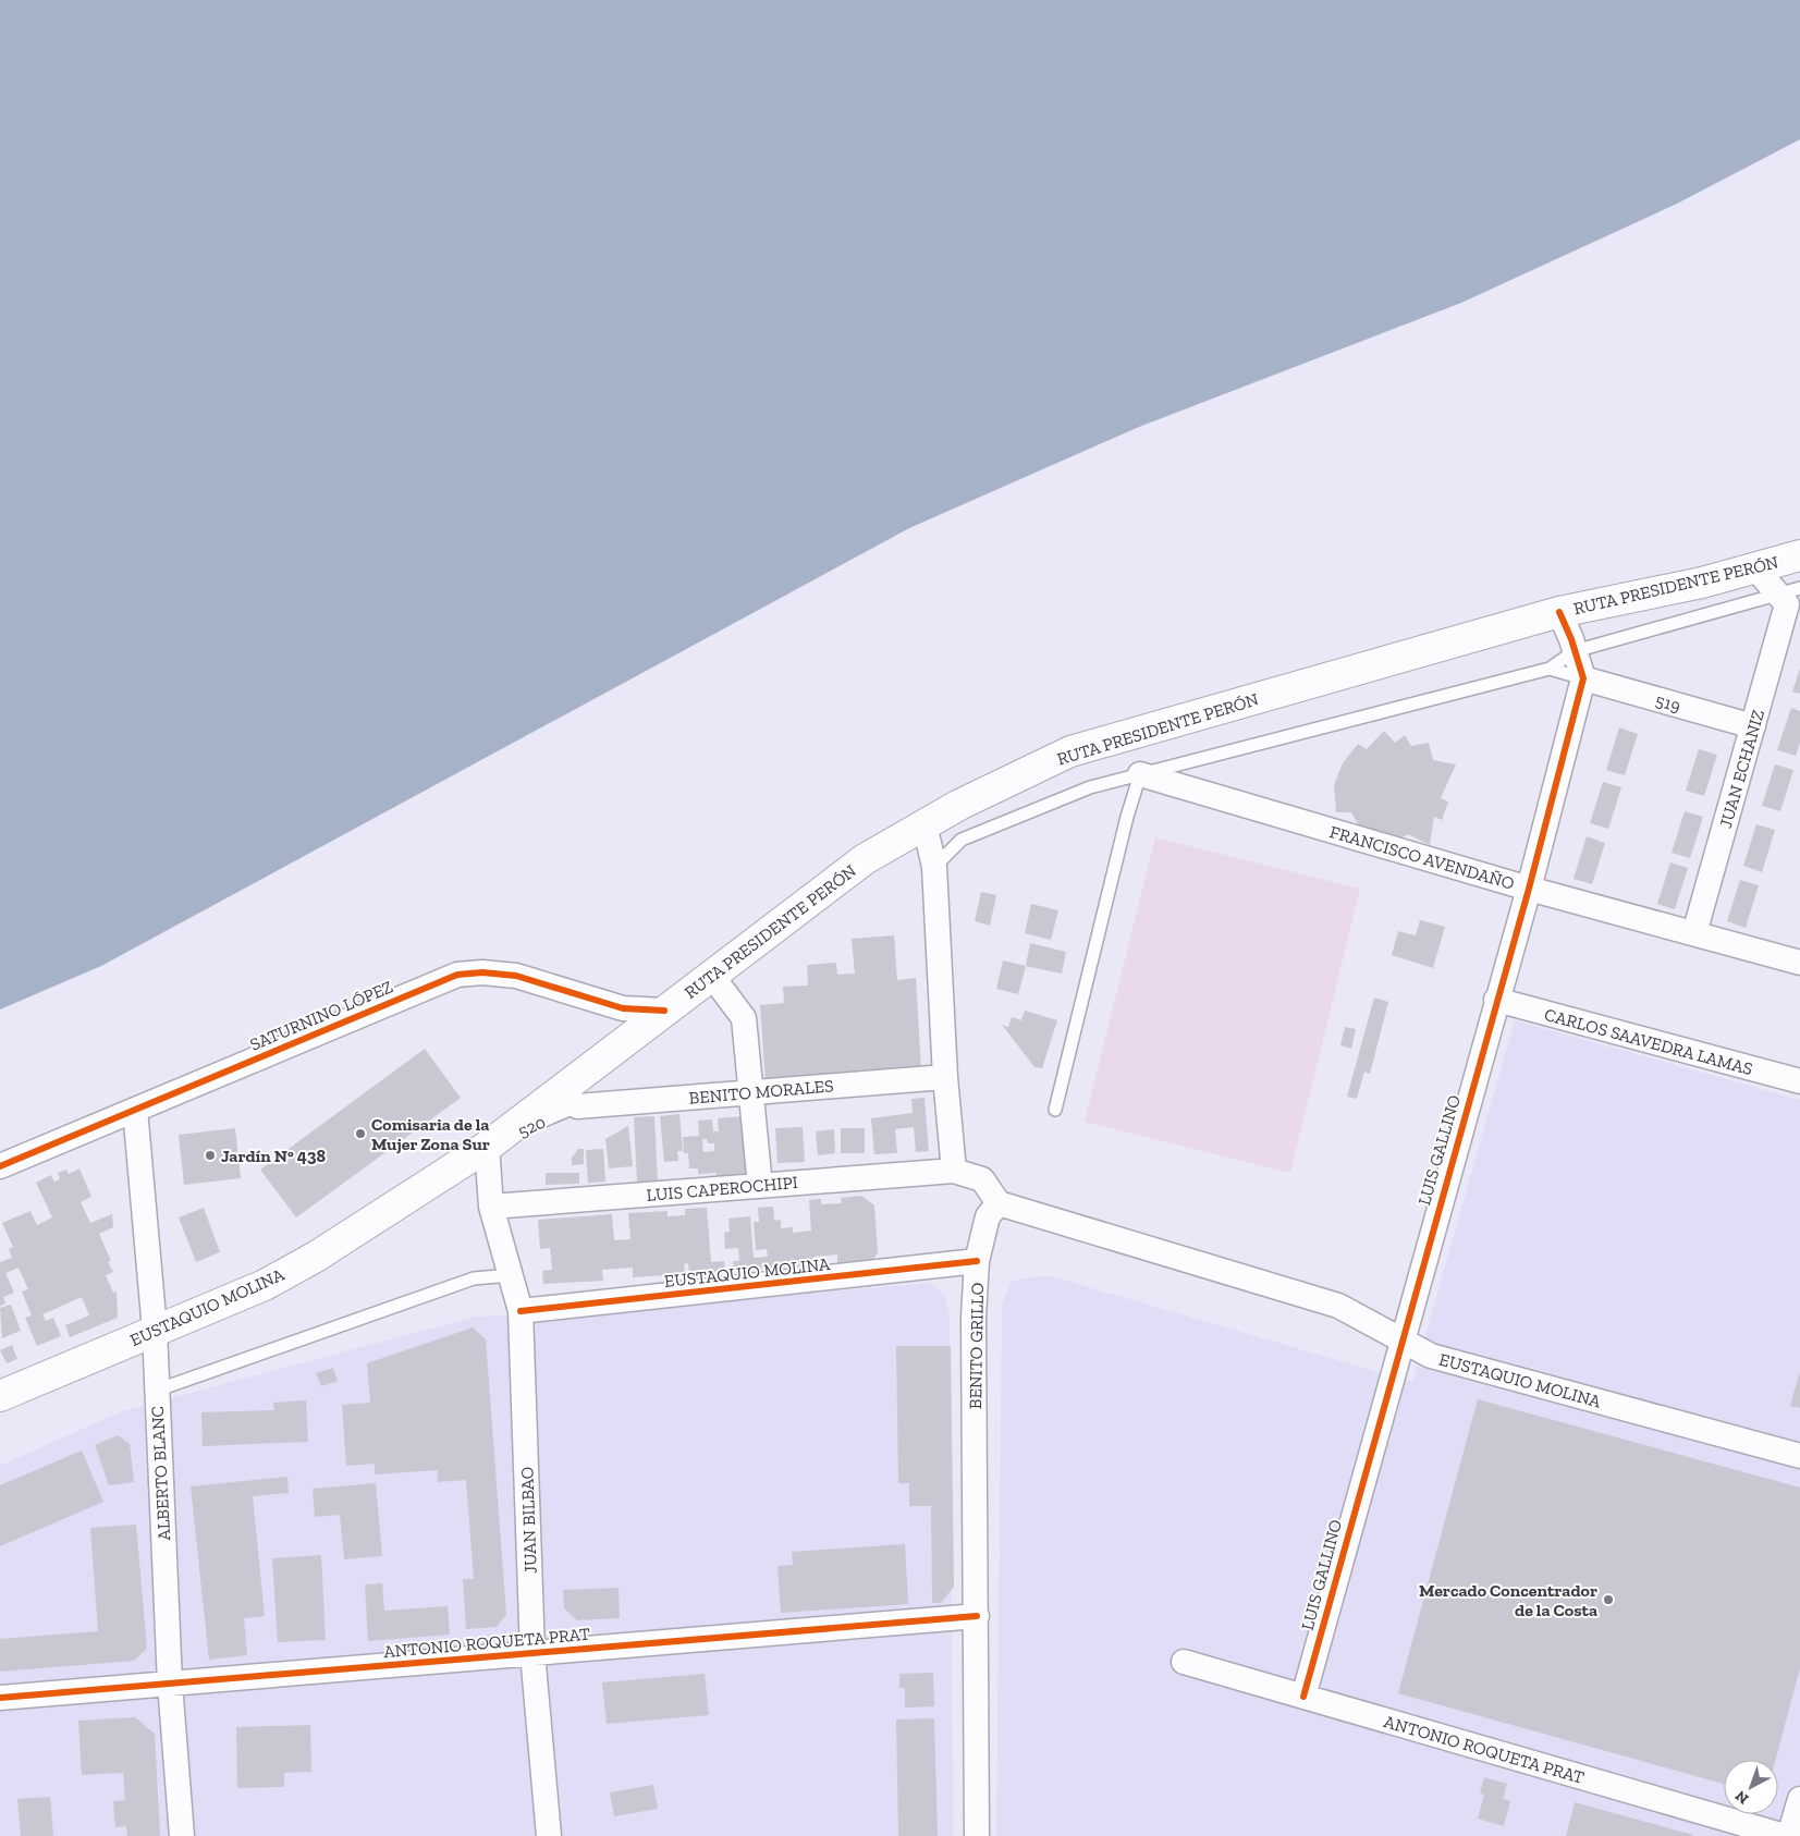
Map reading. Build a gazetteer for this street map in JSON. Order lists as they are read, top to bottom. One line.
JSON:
{"streets":{"main road":["RUTA PRESIDENTE PERÓN","EUSTAQUIO MOLINA"],"street":["519","JUAN ECHANIZ","FRANCISCO AVENDAÑO","SATURNINO LÓPEZ","CARLOS SAAVEDRA LAMAS","BENITO MORALES","LUIS GALLINO","LUIS CAPEROCHIPI","BENITO GRILLO","ALBERTO BLANC","JUAN BILBAO","ANTONIO ROQUETA PRAT"],"lane":["520"]},"crossings":[["RUTA PRESIDENTE PERÓN","SATURNINO LÓPEZ"],["RUTA PRESIDENTE PERÓN","520"],["RUTA PRESIDENTE PERÓN","EUSTAQUIO MOLINA"],["RUTA PRESIDENTE PERÓN","JUAN BILBAO"],["519","JUAN ECHANIZ"],["519","LUIS GALLINO"],["JUAN ECHANIZ","FRANCISCO AVENDAÑO"],["FRANCISCO AVENDAÑO","LUIS GALLINO"],["SATURNINO LÓPEZ","ALBERTO BLANC"],["CARLOS SAAVEDRA LAMAS","LUIS GALLINO"],["BENITO MORALES","520"],["520","EUSTAQUIO MOLINA"],["520","JUAN BILBAO"],["LUIS GALLINO","EUSTAQUIO MOLINA"],["LUIS GALLINO","ANTONIO ROQUETA PRAT"],["LUIS CAPEROCHIPI","JUAN BILBAO"],["EUSTAQUIO MOLINA","BENITO GRILLO"],["EUSTAQUIO MOLINA","ALBERTO BLANC"],["EUSTAQUIO MOLINA","JUAN BILBAO"],["BENITO GRILLO","ANTONIO ROQUETA PRAT"],["ALBERTO BLANC","ANTONIO ROQUETA PRAT"],["JUAN BILBAO","ANTONIO ROQUETA PRAT"]],"places":["Comisaria de la Mujer Zona Sur","Jardín N° 438","Mercado Concentrador de la Costa"],"north":"bottom left"}
